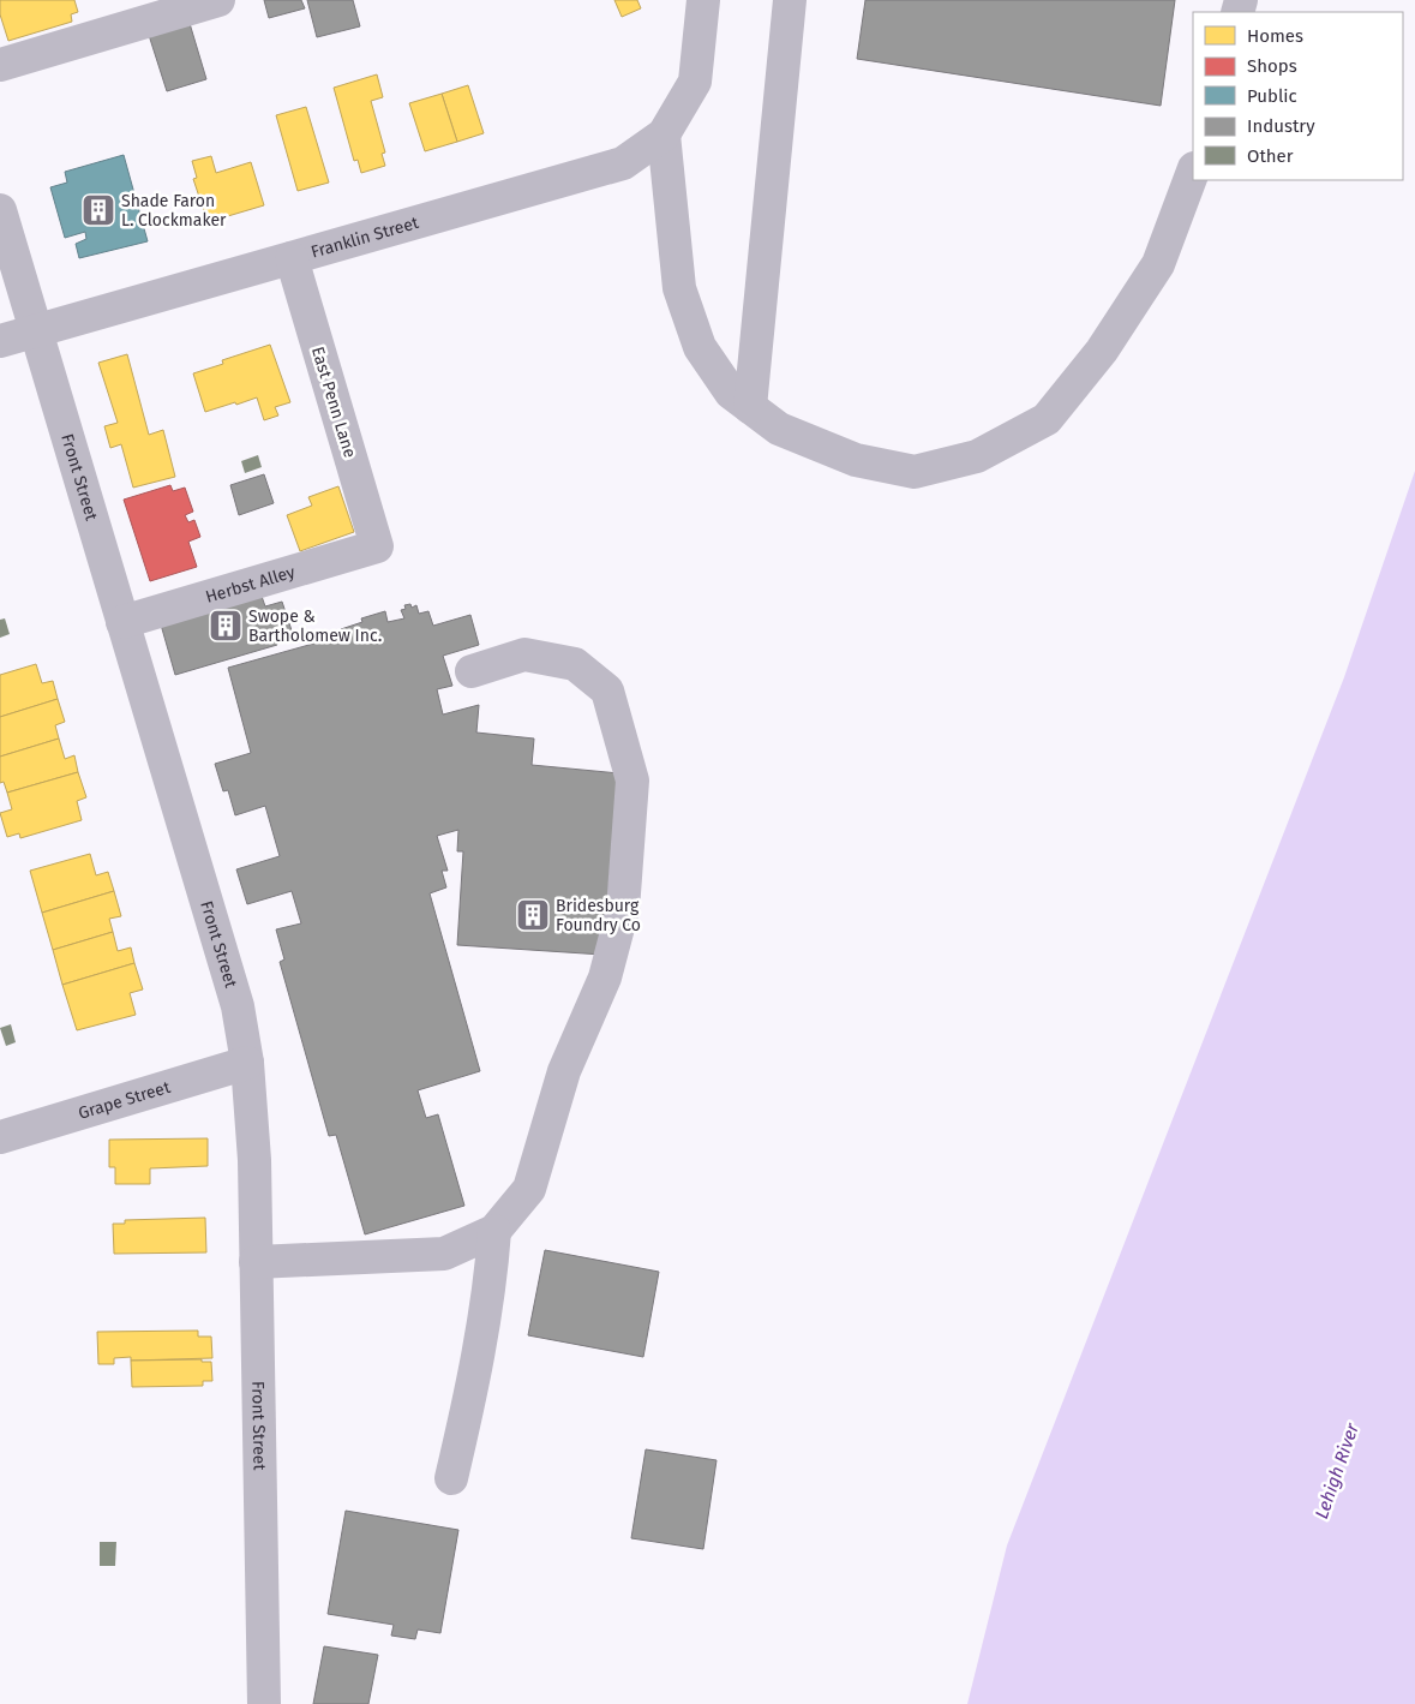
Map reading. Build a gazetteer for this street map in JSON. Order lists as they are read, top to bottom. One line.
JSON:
{"streets":{"street":["Franklin Street","East Penn Lane","Front Street","Herbst Alley","Grape Street"]},"crossings":[["Franklin Street","East Penn Lane"],["Franklin Street","Front Street"],["East Penn Lane","Herbst Alley"],["Front Street","Herbst Alley"],["Front Street","Grape Street"]],"water":["Lehigh River"],"places":{"building":["Shade Faron L. Clockmaker","Swope & Bartholomew Inc.","Bridesburg Foundry Co"]},"legend":["Homes","Shops","Public","Industry","Other"]}
